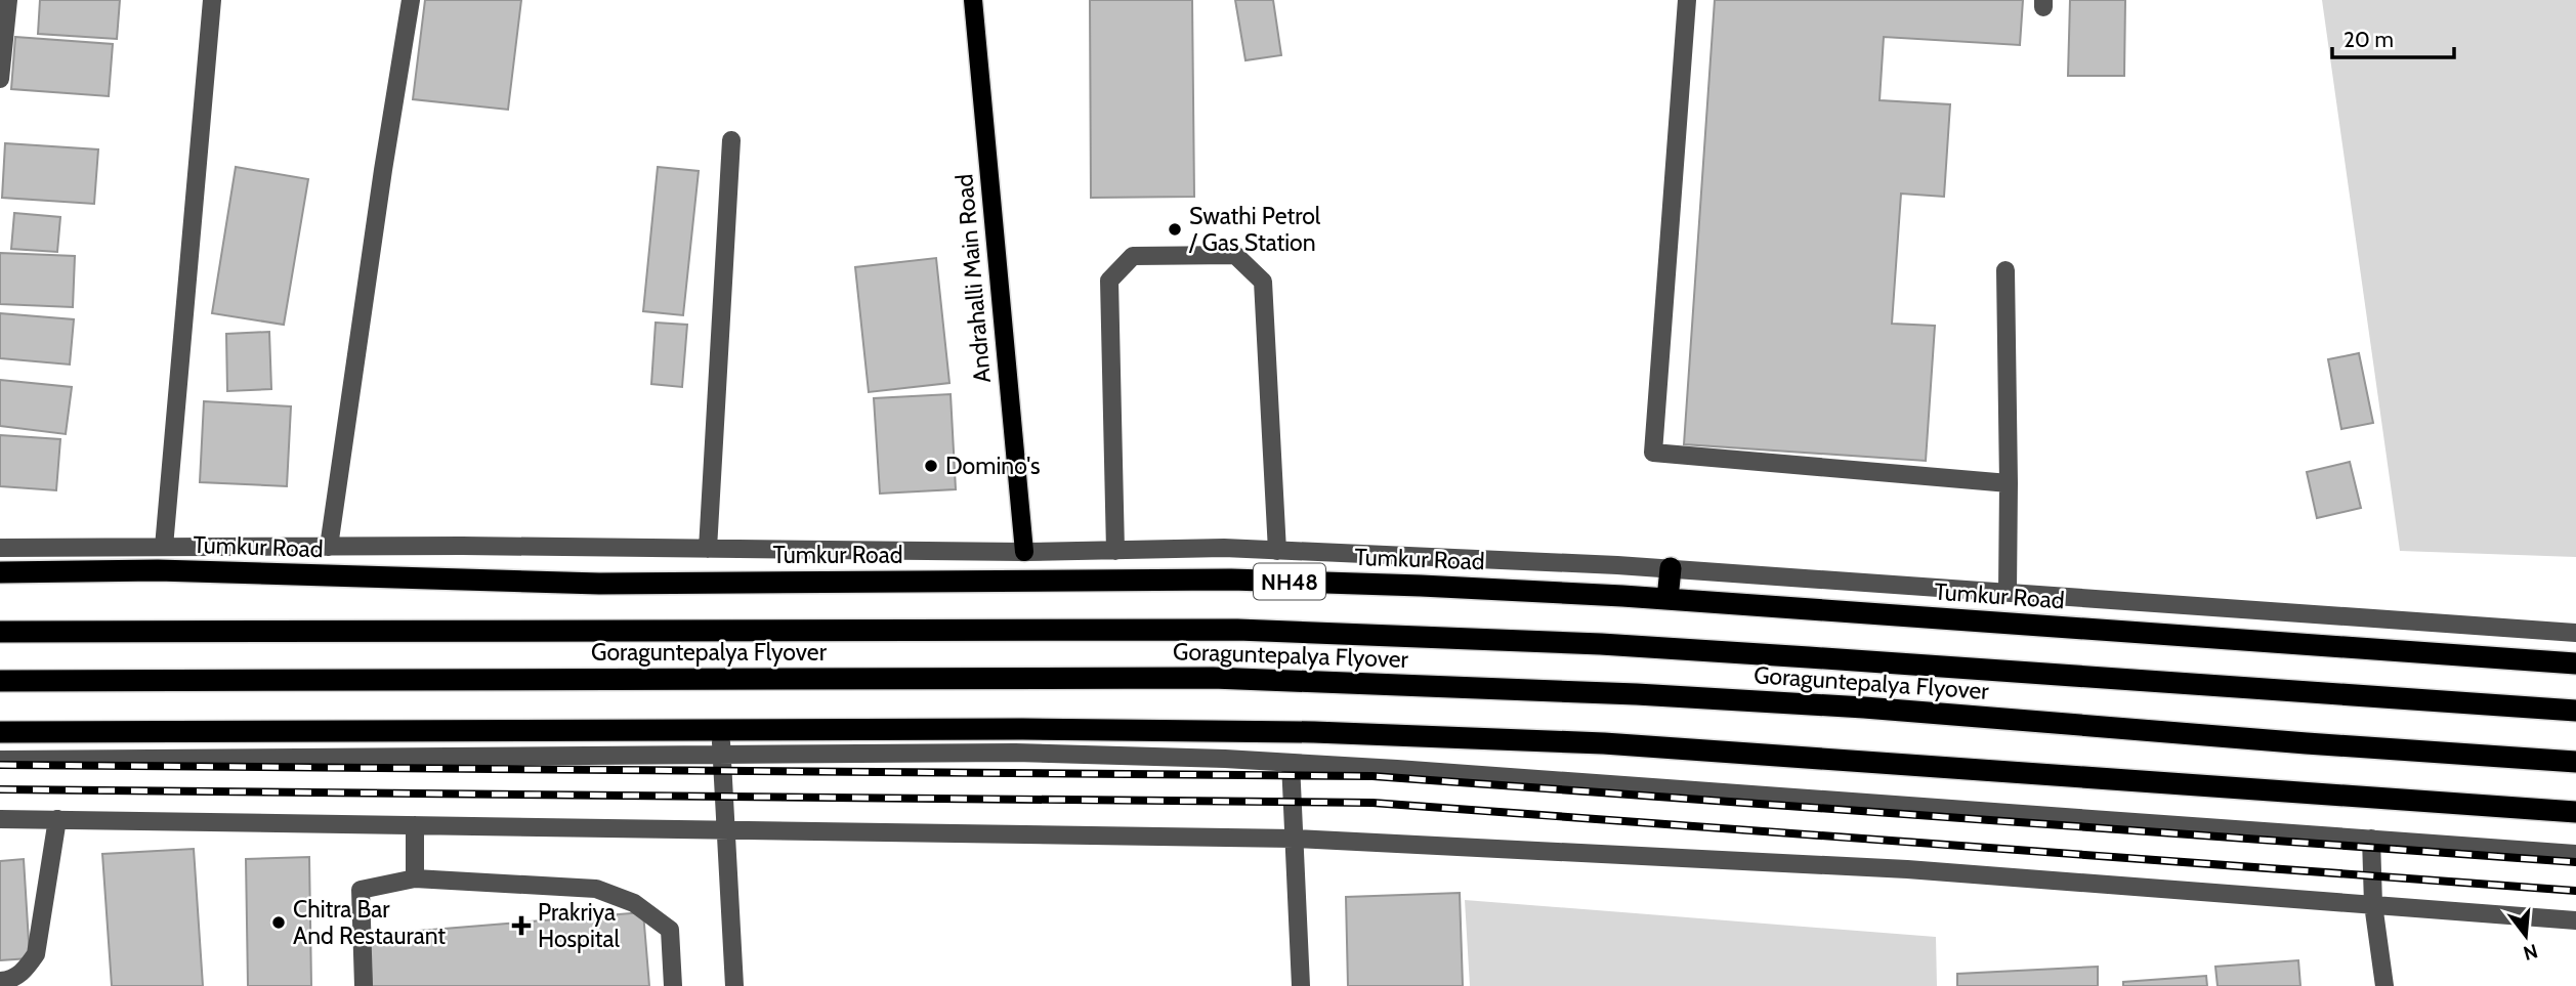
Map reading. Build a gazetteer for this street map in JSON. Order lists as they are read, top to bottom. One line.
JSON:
{"streets":{"highway":["Tumkur Road","NH48","Goraguntepalya Flyover"],"main road":["Andrahalli Main Road"]},"places":{"other":["Swathi Petrol / Gas Station","Domino's","Chitra Bar And Restaurant"],"health":["Prakriya Hospital"]},"scale_bar":"20 m","north":"bottom"}
